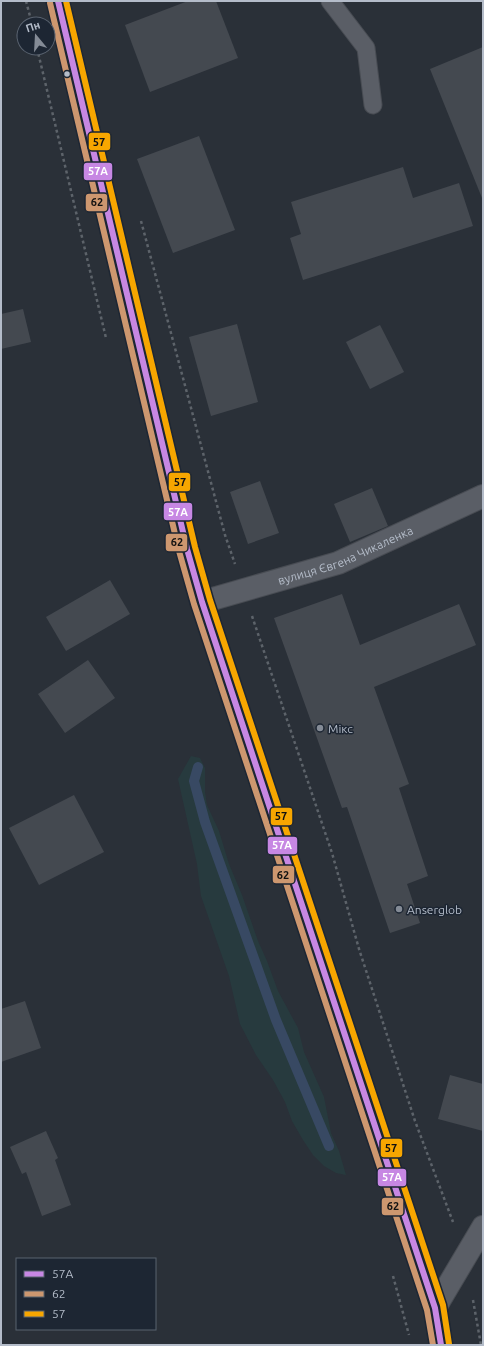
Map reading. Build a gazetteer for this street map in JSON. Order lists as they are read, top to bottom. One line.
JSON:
{"streets":{"street":["вулиця Євгена Чикаленка"]},"places":["Мікс","Anserglob"],"lines":["transit line 57А","transit line 57","transit line 62"],"legend":["57А","62","57"],"north":"top"}
